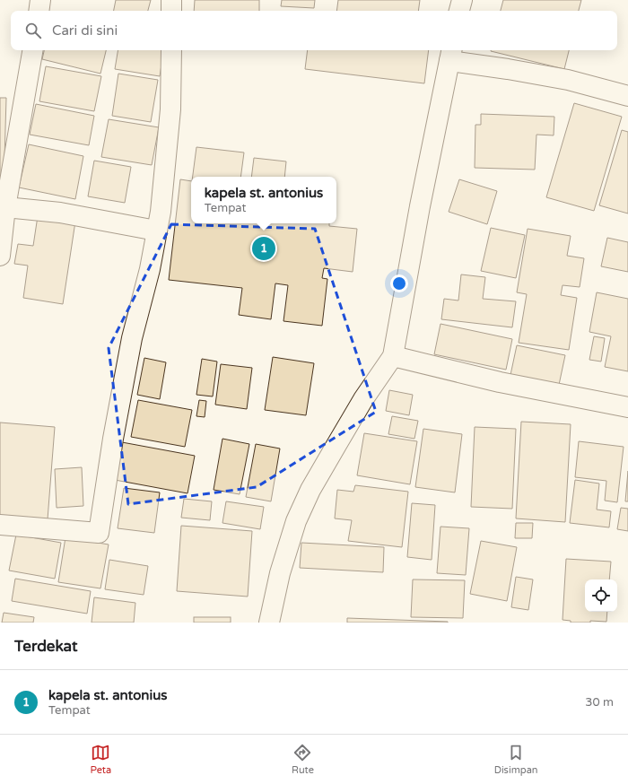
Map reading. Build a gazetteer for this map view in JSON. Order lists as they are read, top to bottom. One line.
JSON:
{"page":{"search":"Cari di sini","popup":["kapela st. antonius","Tempat"],"pins":"1","heading":"Terdekat","list":[{"mark":"1","name":"kapela st. antonius","note":"Tempat","value":"30 m"}],"nav":["Peta","Rute","Disimpan"]}}
